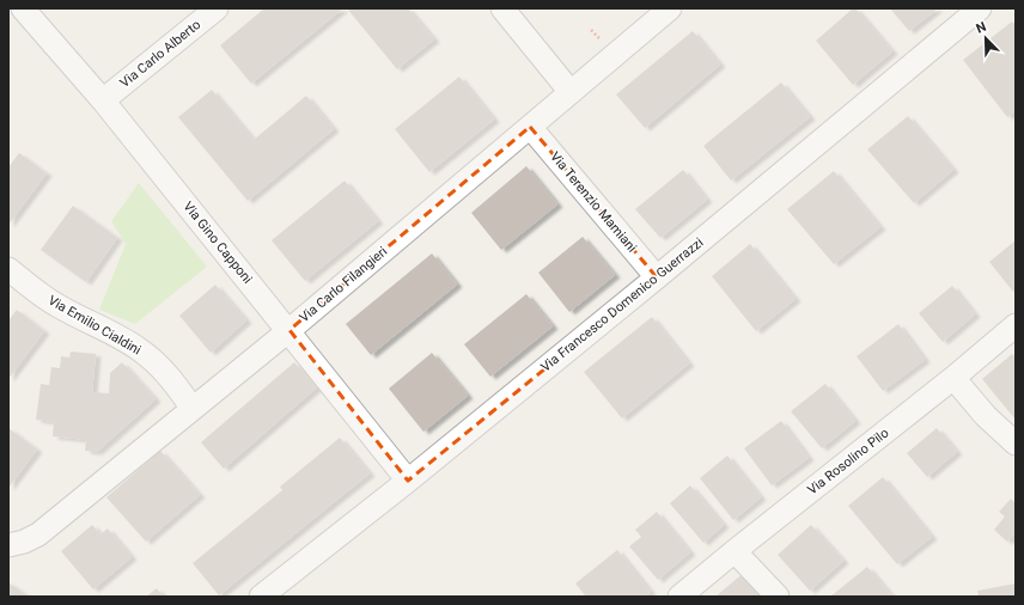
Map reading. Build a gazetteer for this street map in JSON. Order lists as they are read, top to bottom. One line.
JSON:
{"streets":{"street":["Via Carlo Alberto","Via Terenzio Mamiani","Via Gino Capponi","Via Carlo Filangieri","Via Francesco Domenico Guerrazzi","Via Emilio Cialdini","Via Rosolino Pilo"]},"crossings":[["Via Carlo Alberto","Via Gino Capponi"],["Via Terenzio Mamiani","Via Carlo Filangieri"],["Via Terenzio Mamiani","Via Francesco Domenico Guerrazzi"],["Via Gino Capponi","Via Carlo Filangieri"],["Via Gino Capponi","Via Francesco Domenico Guerrazzi"],["Via Carlo Filangieri","Via Emilio Cialdini"]],"north":"top left"}
